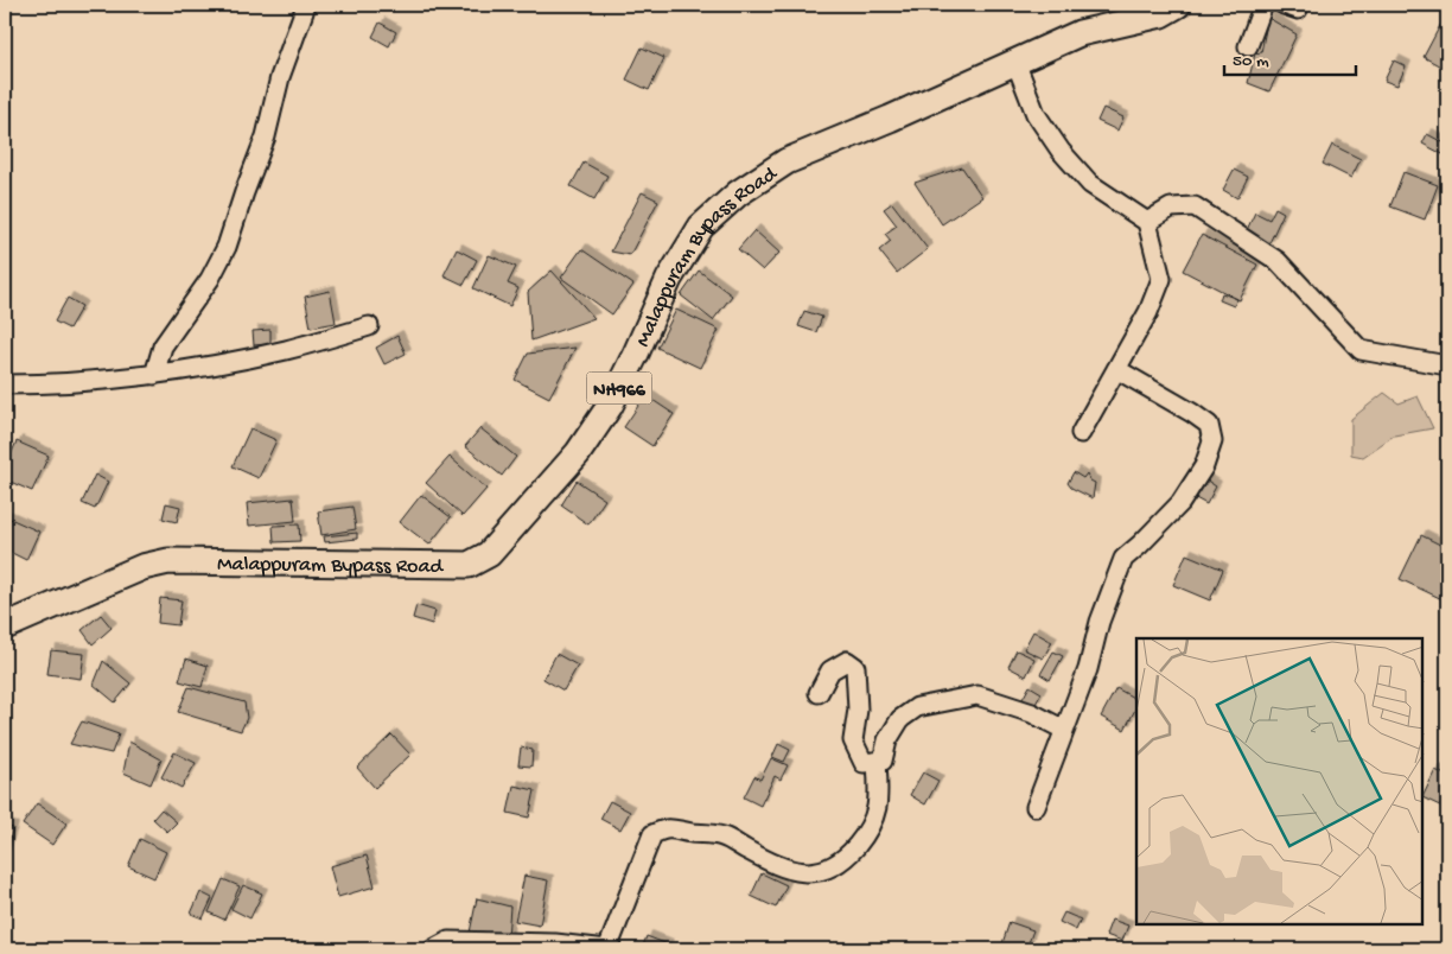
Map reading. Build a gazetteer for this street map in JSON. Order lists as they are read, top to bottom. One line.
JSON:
{"streets":{"highway":["Malappuram Bypass Road","NH966"]},"scale_bar":"50 m"}
